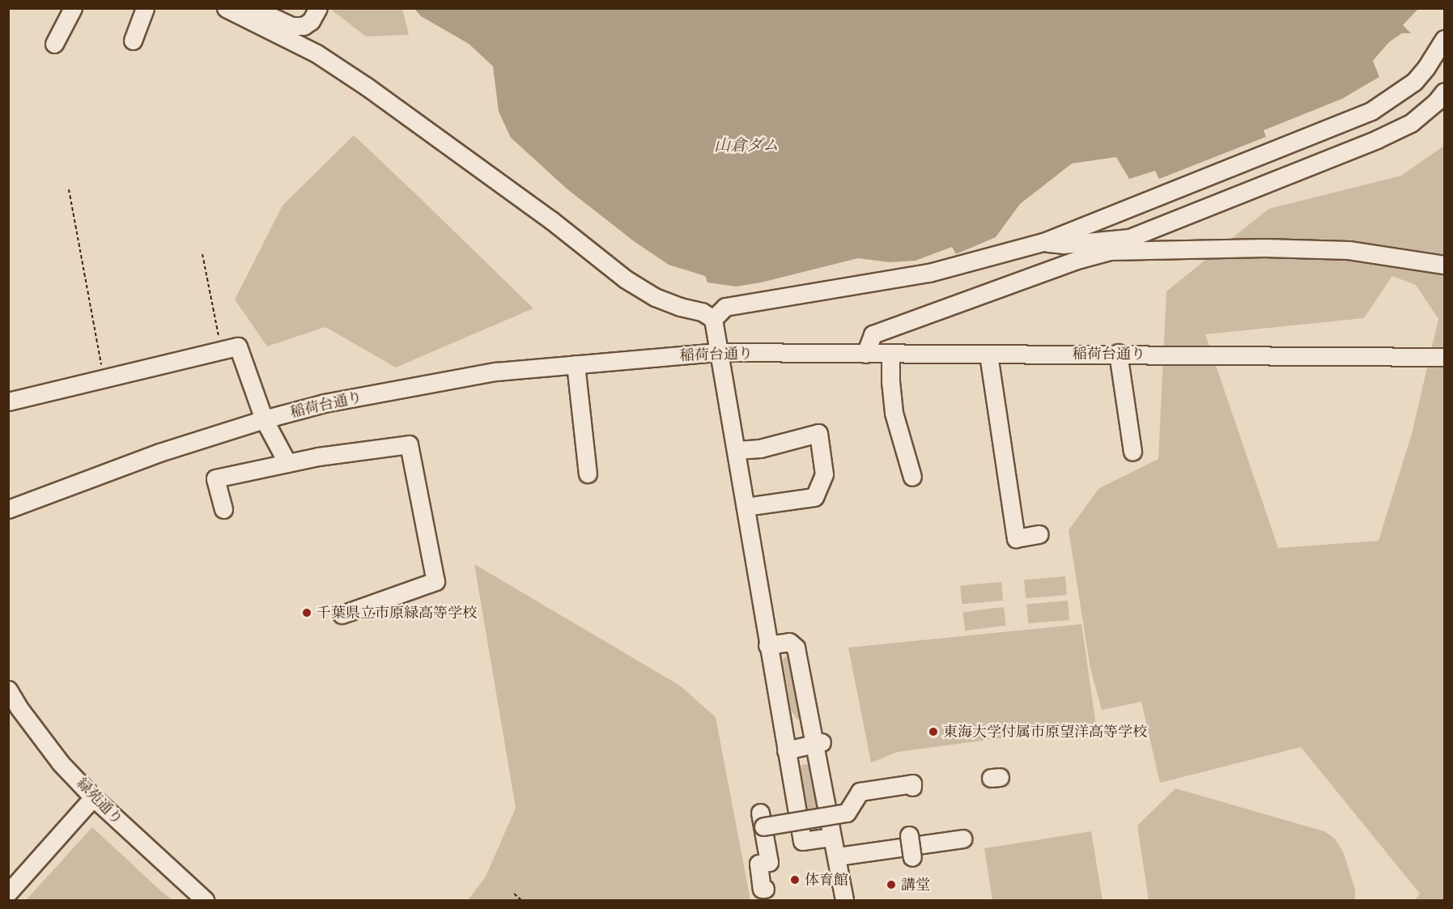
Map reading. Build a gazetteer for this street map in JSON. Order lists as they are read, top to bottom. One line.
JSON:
{"streets":{"street":["稲荷台通り","緑苑通り"]},"water":["山倉ダム"],"places":["千葉県立市原緑高等学校","東海大学付属市原望洋高等学校","体育館","講堂"]}
